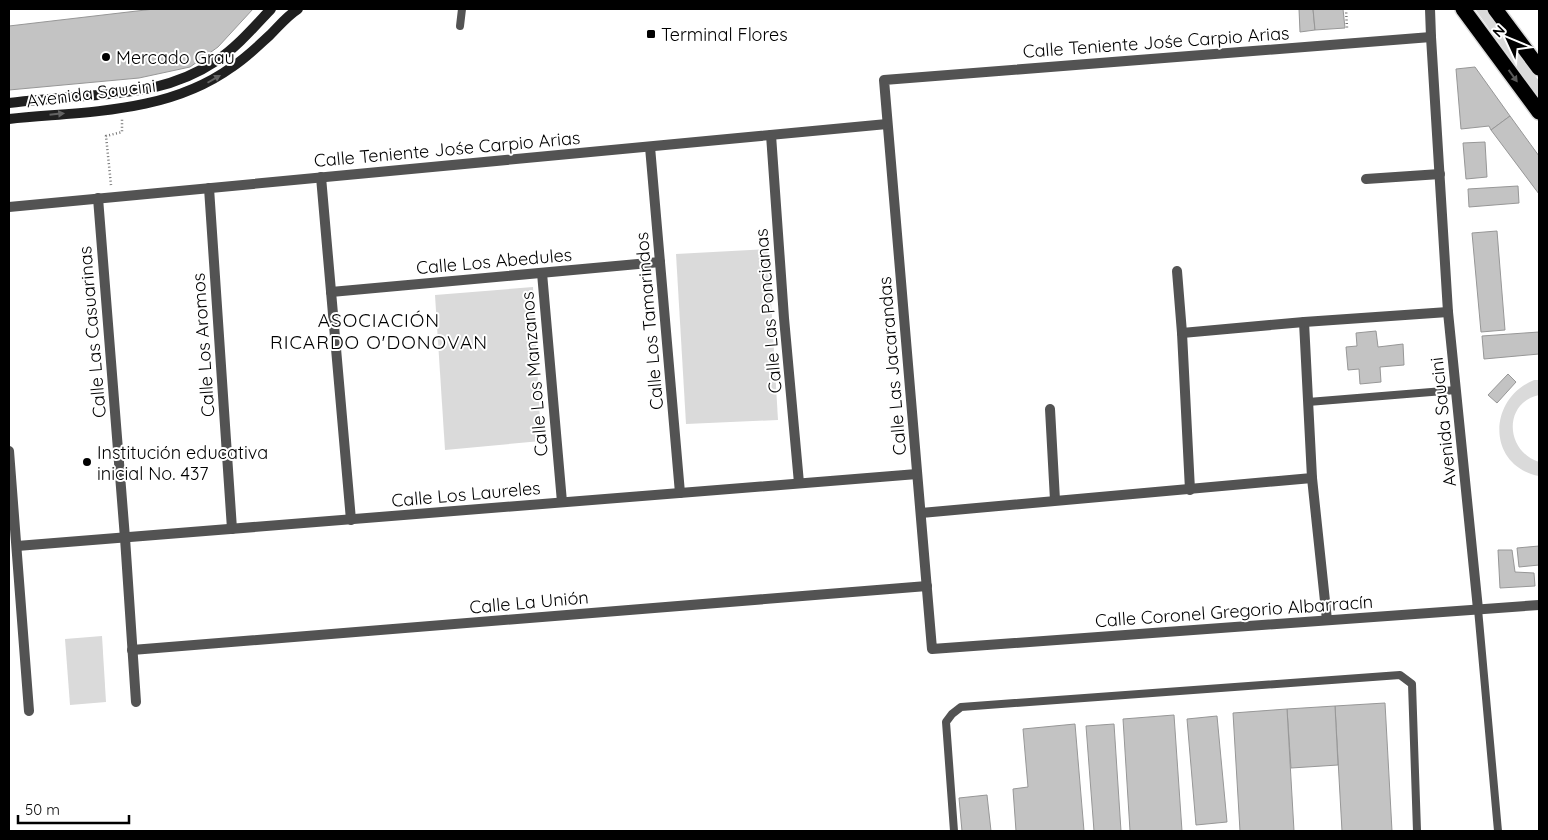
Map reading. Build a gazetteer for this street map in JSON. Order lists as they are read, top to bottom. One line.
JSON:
{"streets":{"main road":["Avenida Saucini"],"street":["Calle Teniente Jośe Carpio Arias","Calle Los Abedules","Calle Las Poncianas","Calle Los Tamarindos","Calle Las Casuarinas","Calle Los Aromos","Calle Las Jacarandas","Calle Los Manzanos","Calle Los Laureles","Calle La Unión","Calle Coronel Gregorio Albarracín"]},"crossings":[["Calle Teniente Jośe Carpio Arias","Avenida Saucini"],["Calle Teniente Jośe Carpio Arias","Calle Las Poncianas"],["Calle Teniente Jośe Carpio Arias","Calle Los Tamarindos"],["Calle Teniente Jośe Carpio Arias","Calle Las Casuarinas"],["Calle Teniente Jośe Carpio Arias","Calle Los Aromos"],["Calle Teniente Jośe Carpio Arias","Calle Las Jacarandas"],["Avenida Saucini","Calle Coronel Gregorio Albarracín"],["Calle Los Abedules","Calle Los Tamarindos"],["Calle Los Abedules","Calle Los Manzanos"],["Calle Las Poncianas","Calle Los Laureles"],["Calle Los Tamarindos","Calle Los Laureles"],["Calle Las Casuarinas","Calle Los Laureles"],["Calle Las Casuarinas","Calle La Unión"],["Calle Los Aromos","Calle Los Laureles"],["Calle Las Jacarandas","Calle Los Laureles"],["Calle Las Jacarandas","Calle La Unión"],["Calle Las Jacarandas","Calle Coronel Gregorio Albarracín"],["Calle Los Manzanos","Calle Los Laureles"]],"districts":["ASOCIACIÓN RICARDO O'DONOVAN"],"places":{"transit":["Terminal Flores"],"other":["Mercado Grau","Institución educativa inicial No. 437"]},"scale_bar":"50 m","north":"top left"}
